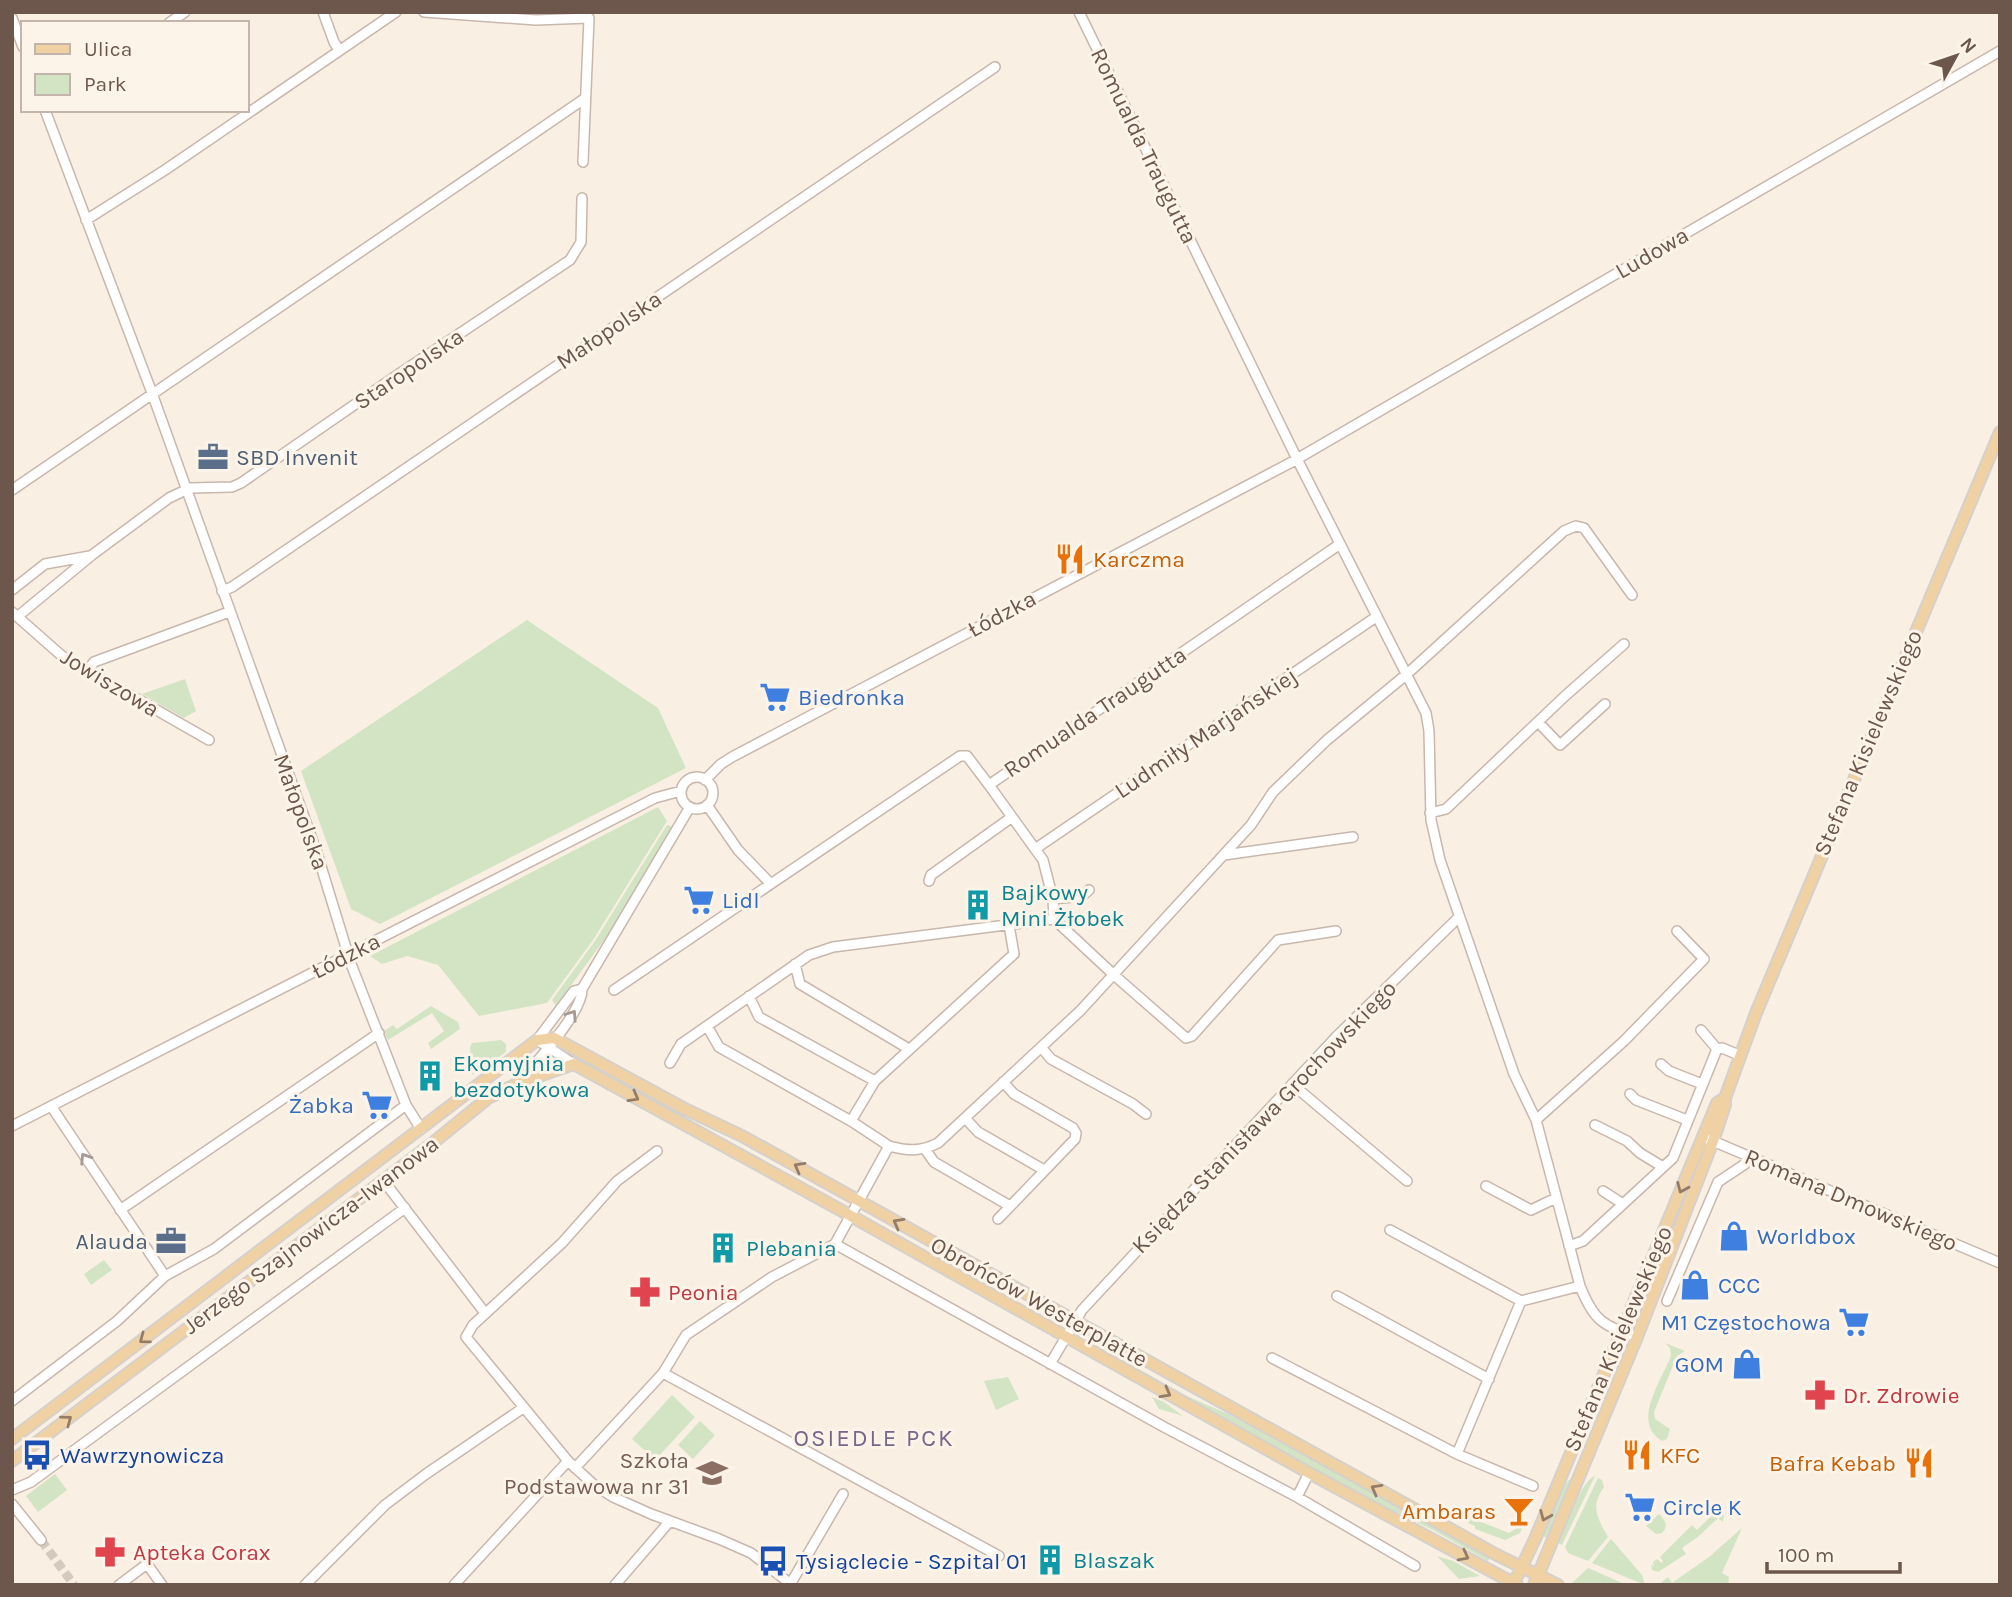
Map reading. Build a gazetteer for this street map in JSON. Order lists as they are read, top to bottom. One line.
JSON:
{"streets":{"main road":["Stefana Kisielewskiego","Jerzego Szajnowicza-Iwanowa","Obrońców Westerplatte"],"street":["Romualda Traugutta","Ludowa","Małopolska","Staropolska","Łódzka","Jowiszowa","Ludmiły Marjańskiej","Księdza Stanisława Grochowskiego","Romana Dmowskiego"]},"crossings":[["Romualda Traugutta","Ludowa"],["Romualda Traugutta","Łódzka"],["Romualda Traugutta","Ludmiły Marjańskiej"],["Romualda Traugutta","Stefana Kisielewskiego"],["Romualda Traugutta","Księdza Stanisława Grochowskiego"],["Ludowa","Łódzka"],["Małopolska","Staropolska"],["Małopolska","Łódzka"],["Małopolska","Jerzego Szajnowicza-Iwanowa"],["Łódzka","Jerzego Szajnowicza-Iwanowa"],["Stefana Kisielewskiego","Romana Dmowskiego"],["Stefana Kisielewskiego","Obrońców Westerplatte"],["Księdza Stanisława Grochowskiego","Obrońców Westerplatte"],["Jerzego Szajnowicza-Iwanowa","Obrońców Westerplatte"]],"districts":["OSIEDLE PCK"],"places":{"office":["SBD Invenit","Alauda"],"restaurant":["Karczma","KFC","Bafra Kebab"],"supermarket":["Biedronka","Lidl","Żabka","M1 Częstochowa","Circle K"],"building":["Bajkowy Mini Żłobek","Ekomyjnia bezdotykowa","Plebania","Blaszak"],"shop":["Worldbox","CCC","GOM"],"pharmacy":["Peonia","Dr. Zdrowie","Apteka Corax"],"bus stop":["Wawrzynowicza","Tysiąclecie - Szpital 01"],"school or university":["Szkoła Podstawowa nr 31"],"bar":["Ambaras"]},"legend":["Ulica","Park"],"scale_bar":"100 m","north":"top right"}
